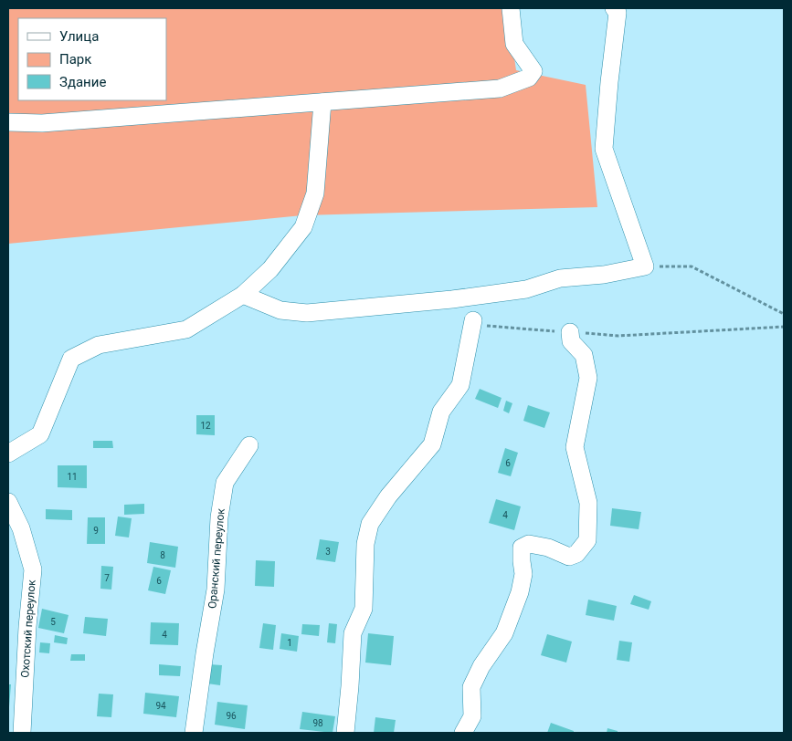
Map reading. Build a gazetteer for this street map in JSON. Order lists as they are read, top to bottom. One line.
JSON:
{"streets":{"street":["Оранский переулок","Охотский переулок"]},"house_numbers":["12","6","11","4","9","3","8","7","6","5","4","1","94","96","98"],"legend":["Улица","Парк","Здание"]}
